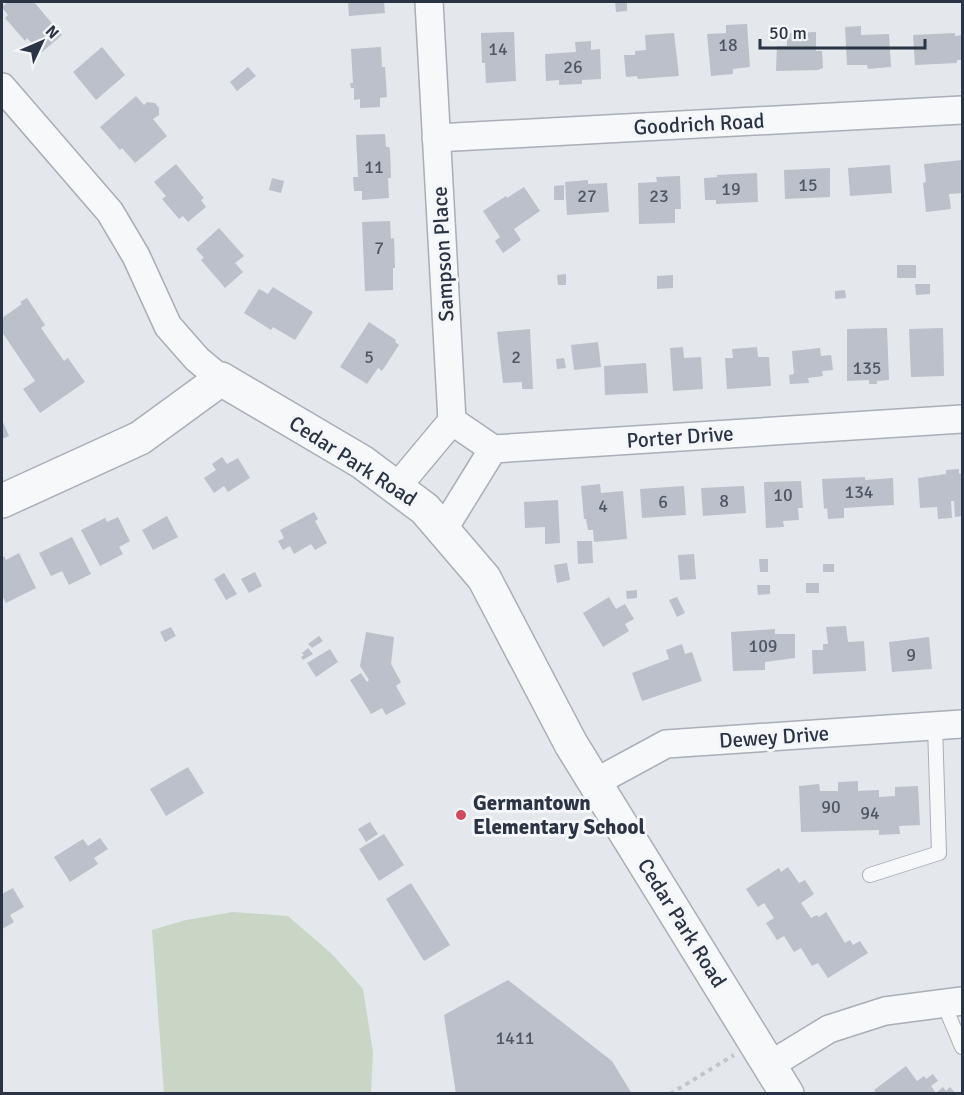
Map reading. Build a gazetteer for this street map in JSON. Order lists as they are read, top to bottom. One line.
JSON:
{"streets":{"street":["Goodrich Road","Sampson Place","Porter Drive","Cedar Park Road","Dewey Drive"]},"crossings":[["Goodrich Road","Sampson Place"],["Cedar Park Road","Dewey Drive"]],"places":["Germantown Elementary School"],"house_numbers":["18","14","26","11","15","19","27","23","7","5","2","135","134","10","8","6","4","109","9","90","94","1411"],"scale_bar":"50 m","north":"top right"}
